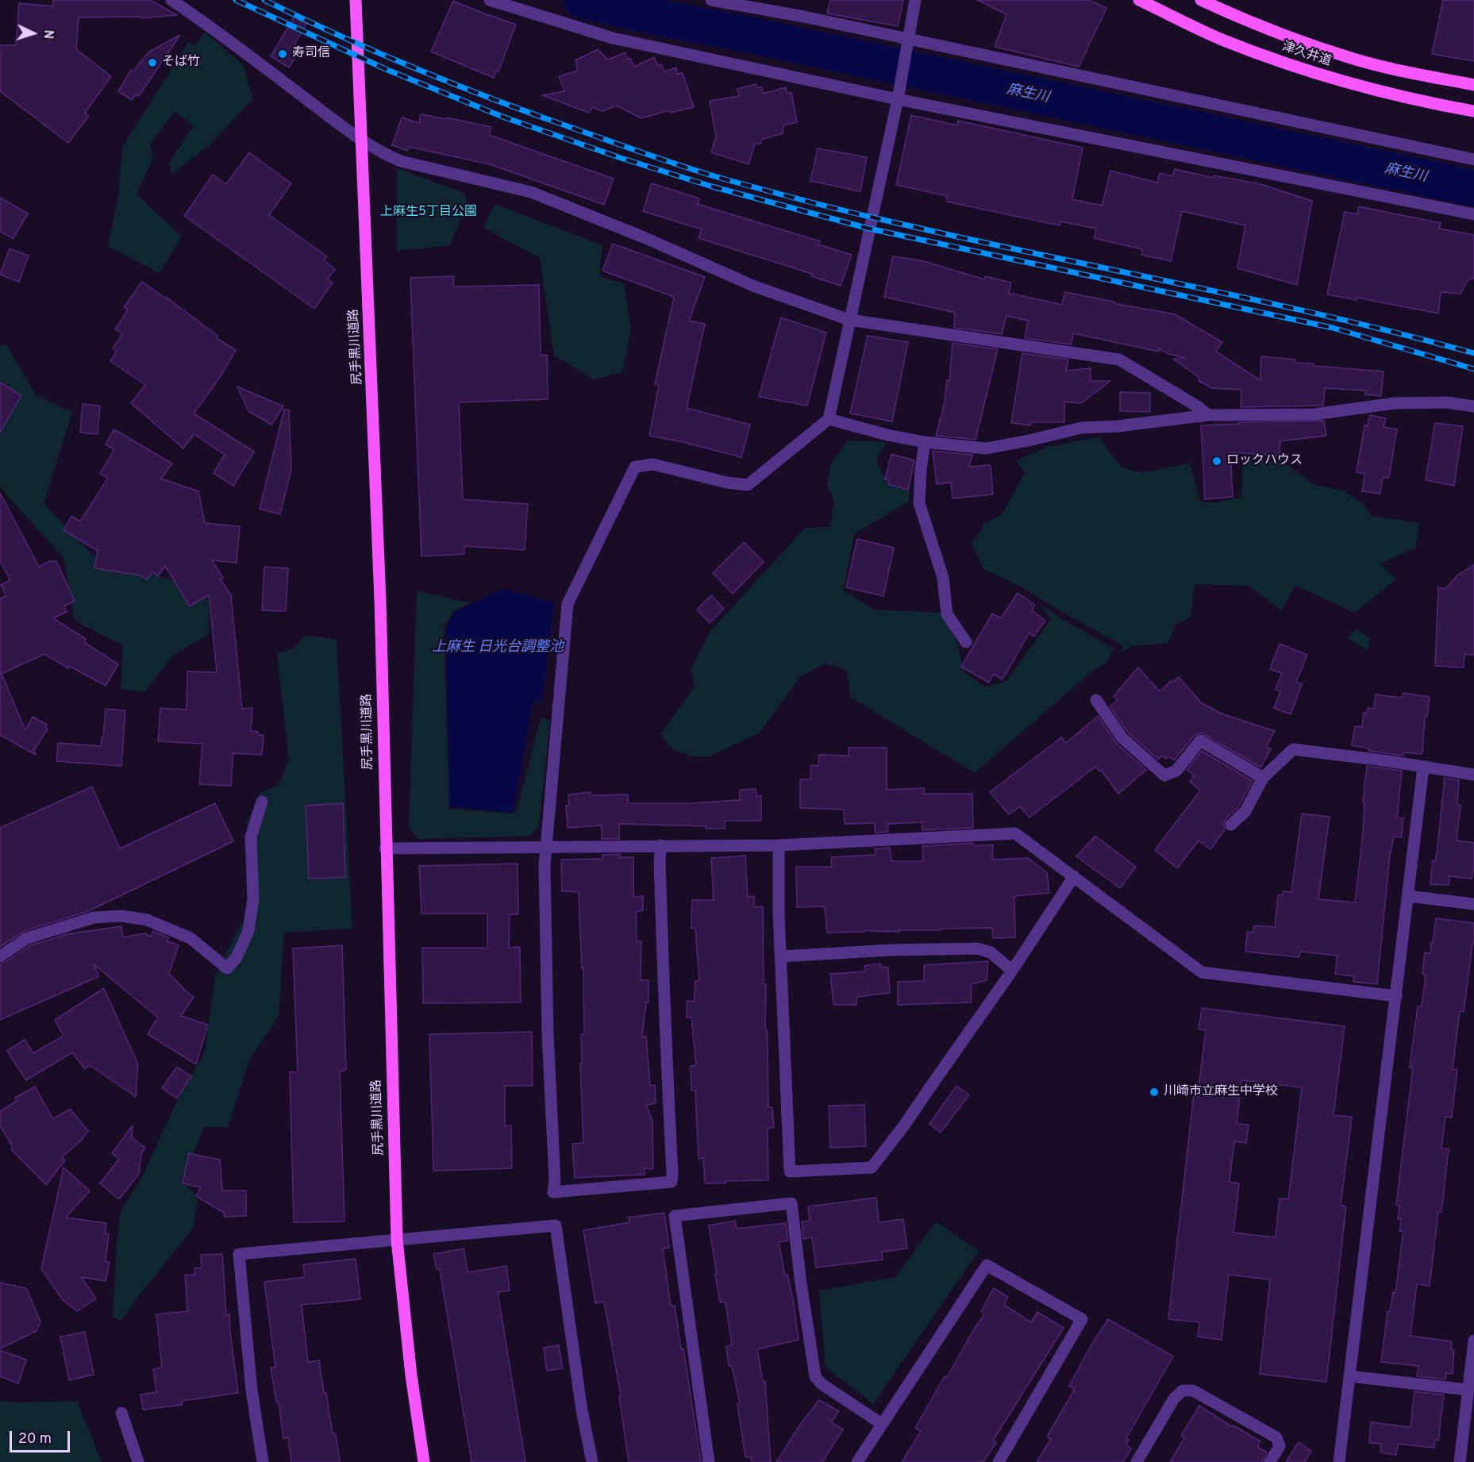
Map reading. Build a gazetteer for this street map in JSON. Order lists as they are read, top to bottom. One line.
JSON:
{"streets":{"main road":["津久井道","尻手黒川道路"]},"water":["麻生川","上麻生 日光台調整池"],"parks":["上麻生5丁目公園"],"places":["寿司信","そば竹","ロックハウス","川崎市立麻生中学校"],"scale_bar":"20 m","north":"right"}
